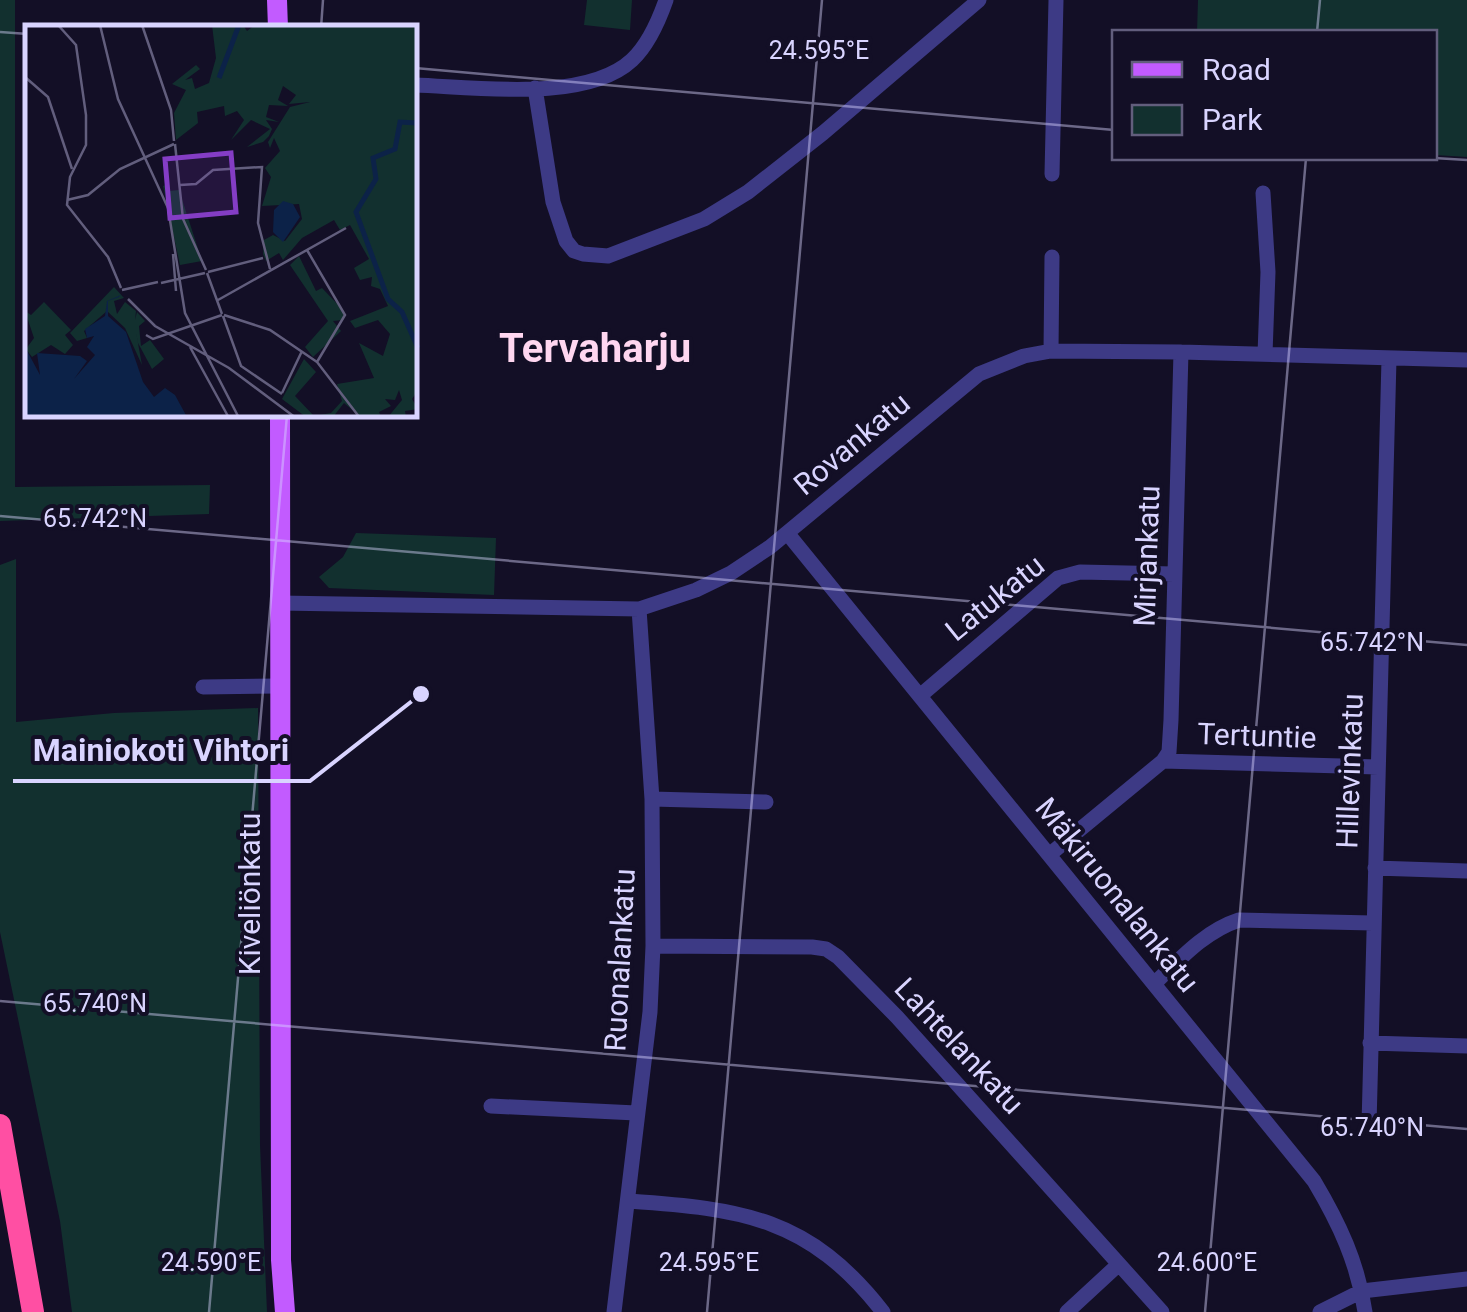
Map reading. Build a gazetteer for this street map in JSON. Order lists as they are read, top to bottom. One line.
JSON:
{"streets":{"main road":["Kiveliönkatu"],"street":["Rovankatu","Mirjankatu","Latukatu","Tertuntie","Hillevinkatu","Mäkiruonalankatu","Ruonalankatu","Lahtelankatu"]},"crossings":[["Rovankatu","Mirjankatu"],["Rovankatu","Hillevinkatu"],["Rovankatu","Kiveliönkatu"],["Rovankatu","Mäkiruonalankatu"],["Rovankatu","Ruonalankatu"],["Mirjankatu","Latukatu"],["Mirjankatu","Tertuntie"],["Latukatu","Mäkiruonalankatu"],["Tertuntie","Hillevinkatu"],["Tertuntie","Mäkiruonalankatu"],["Ruonalankatu","Lahtelankatu"]],"districts":["Tervaharju"],"places":["Mainiokoti Vihtori"],"legend":["Road","Park"],"coordinates":["24.595°E","65.742°N","65.740°N","24.590°E","24.600°E"]}
